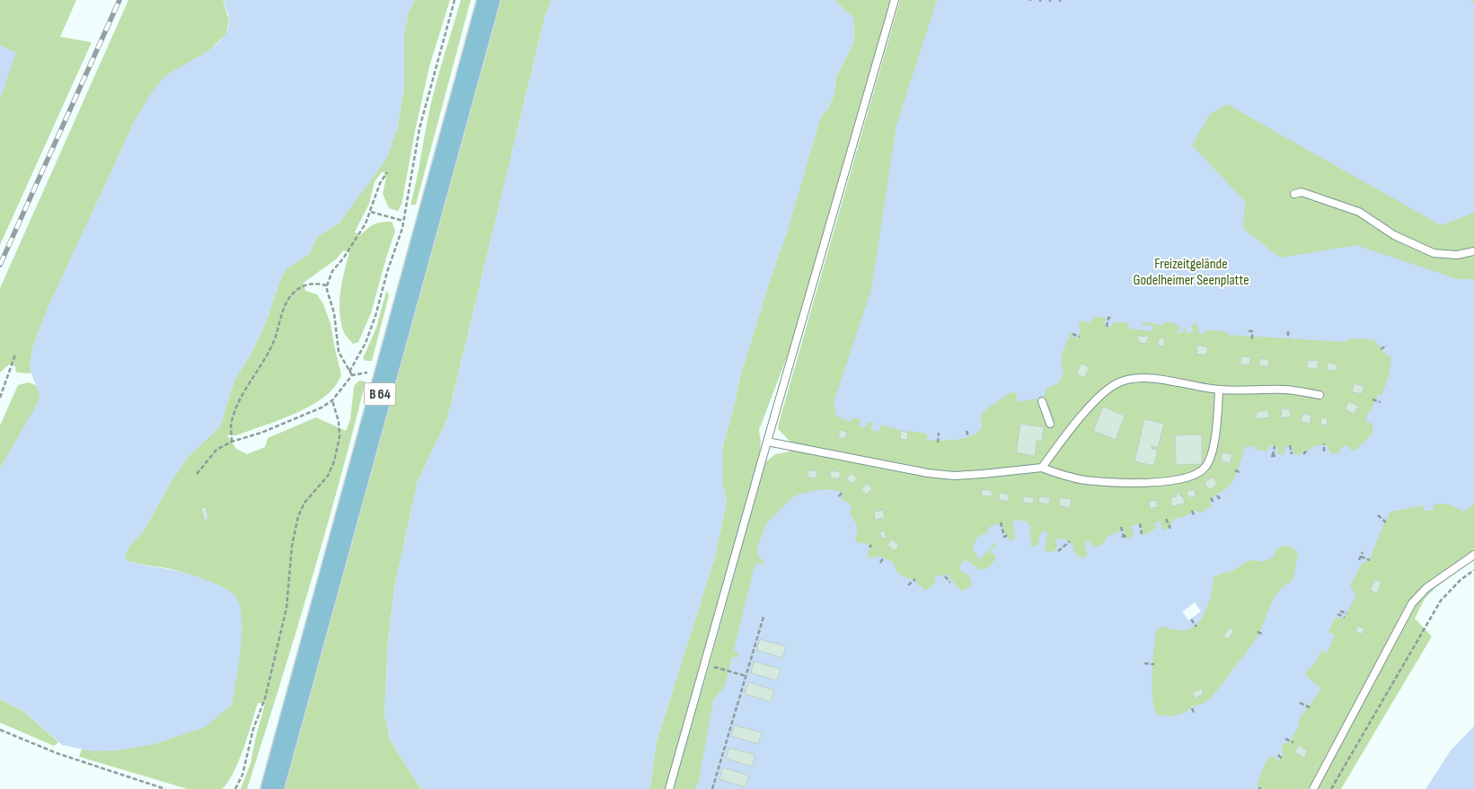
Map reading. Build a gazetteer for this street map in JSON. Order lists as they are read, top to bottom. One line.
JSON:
{"streets":{"main road":["B 64"]},"parks":["Freizeitgelände Godelheimer Seenplatte"]}
